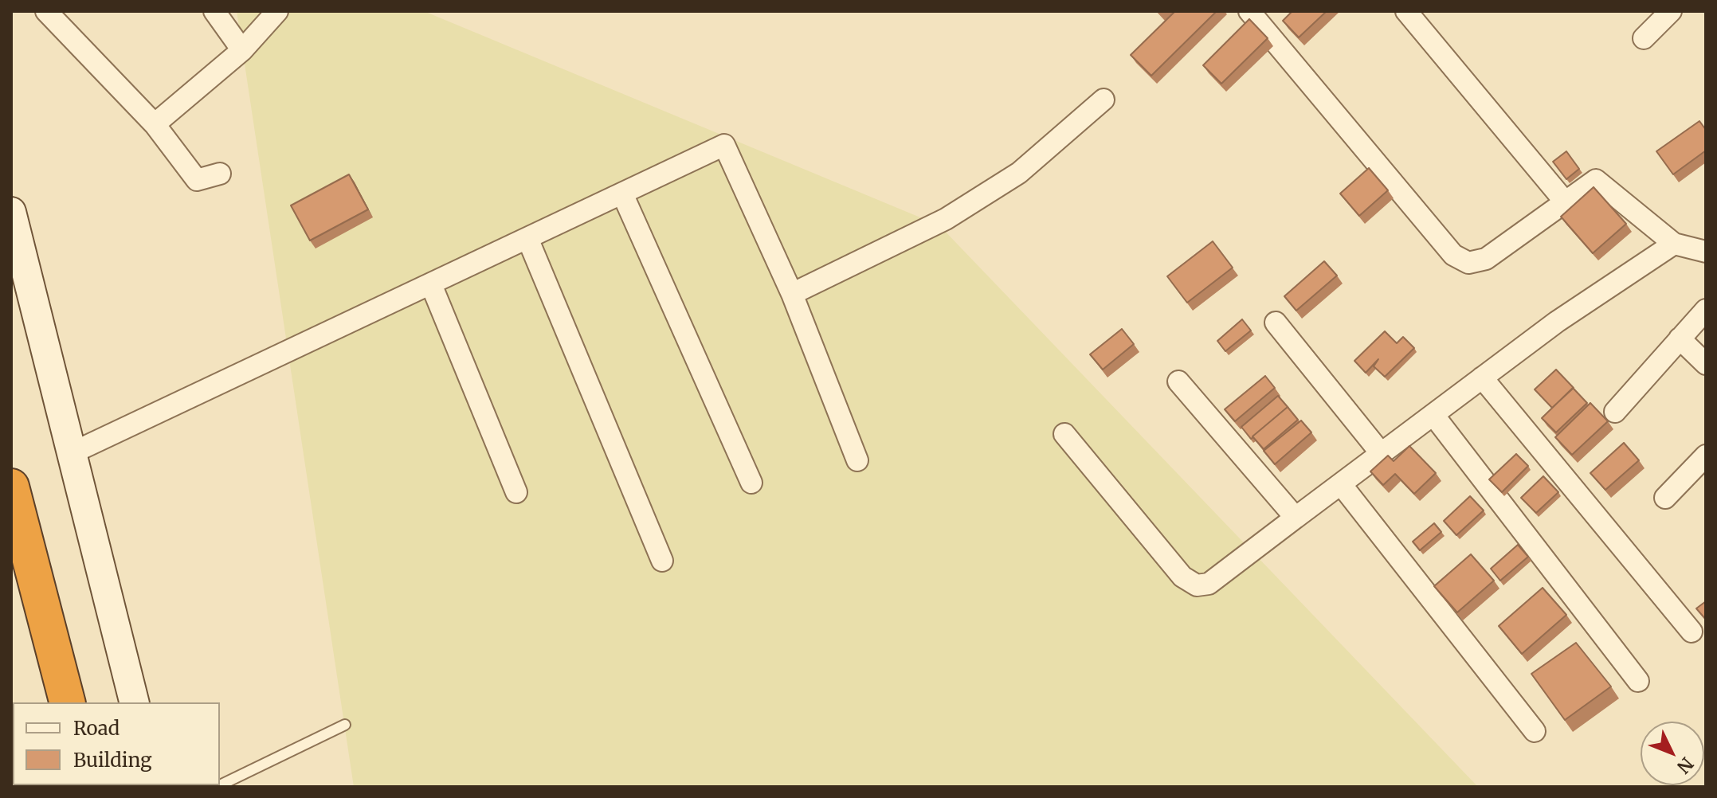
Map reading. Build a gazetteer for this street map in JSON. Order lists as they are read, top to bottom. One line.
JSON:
{"legend":["Road","Building"],"north":"bottom right"}
